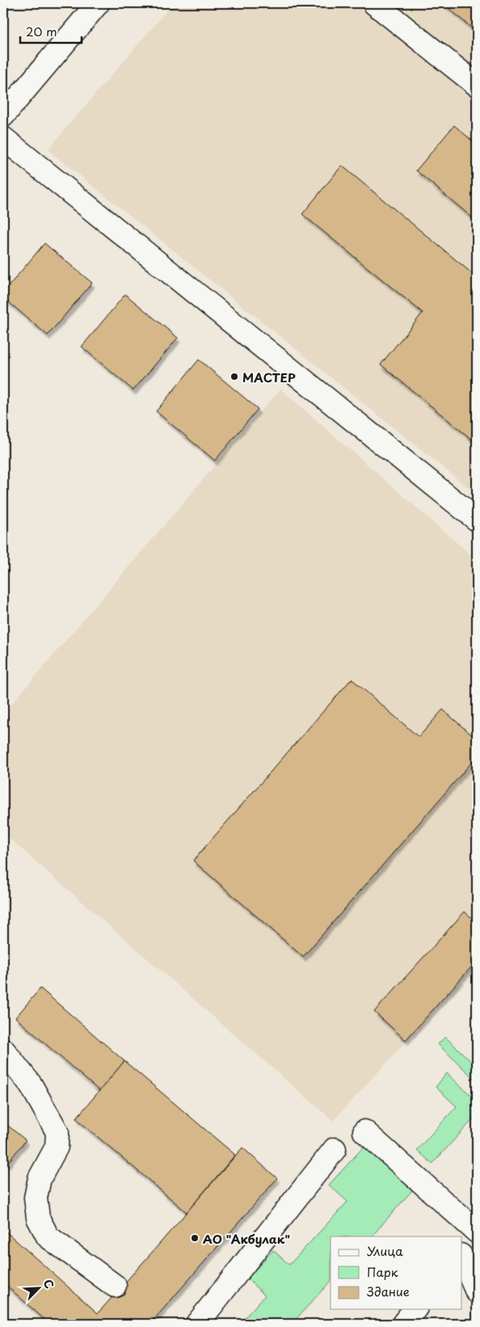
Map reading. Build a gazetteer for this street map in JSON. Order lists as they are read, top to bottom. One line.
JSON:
{"places":["МАСТЕР","АО \"Акбулак\""],"legend":["Улица","Парк","Здание"],"scale_bar":"20 m","north":"top right"}
